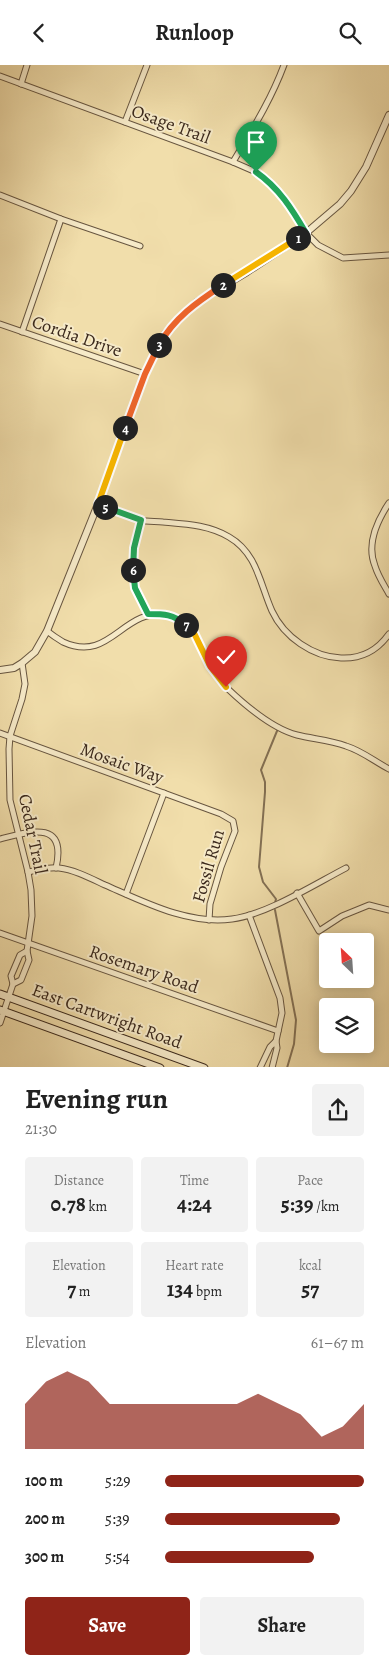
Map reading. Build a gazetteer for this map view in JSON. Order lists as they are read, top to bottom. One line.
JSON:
{"streets":{"main road":["East Cartwright Road"],"street":["Osage Trail","Cordia Drive","Mosaic Way","Cedar Trail","Fossil Run","Rosemary Road"]},"crossings":[["Mosaic Way","Cedar Trail"],["Mosaic Way","Fossil Run"],["Cedar Trail","Rosemary Road"],["Cedar Trail","East Cartwright Road"]],"north":"top left","page":{"header":"Runloop","pins":["1","2","3","4","5","6","7"],"heading":["Evening run","21:30"],"stats":[["Distance","0.78 km"],["Time","4:24"],["Pace","5:39 /km"],["Elevation","7 m"],["Heart rate","134 bpm"],["kcal","57"]],"chart":["Elevation","61–67 m"],"list":[{"name":"100 m","note":"5:29"},{"name":"200 m","note":"5:39"},{"name":"300 m","note":"5:54"}],"buttons":["Save","Share"]}}
